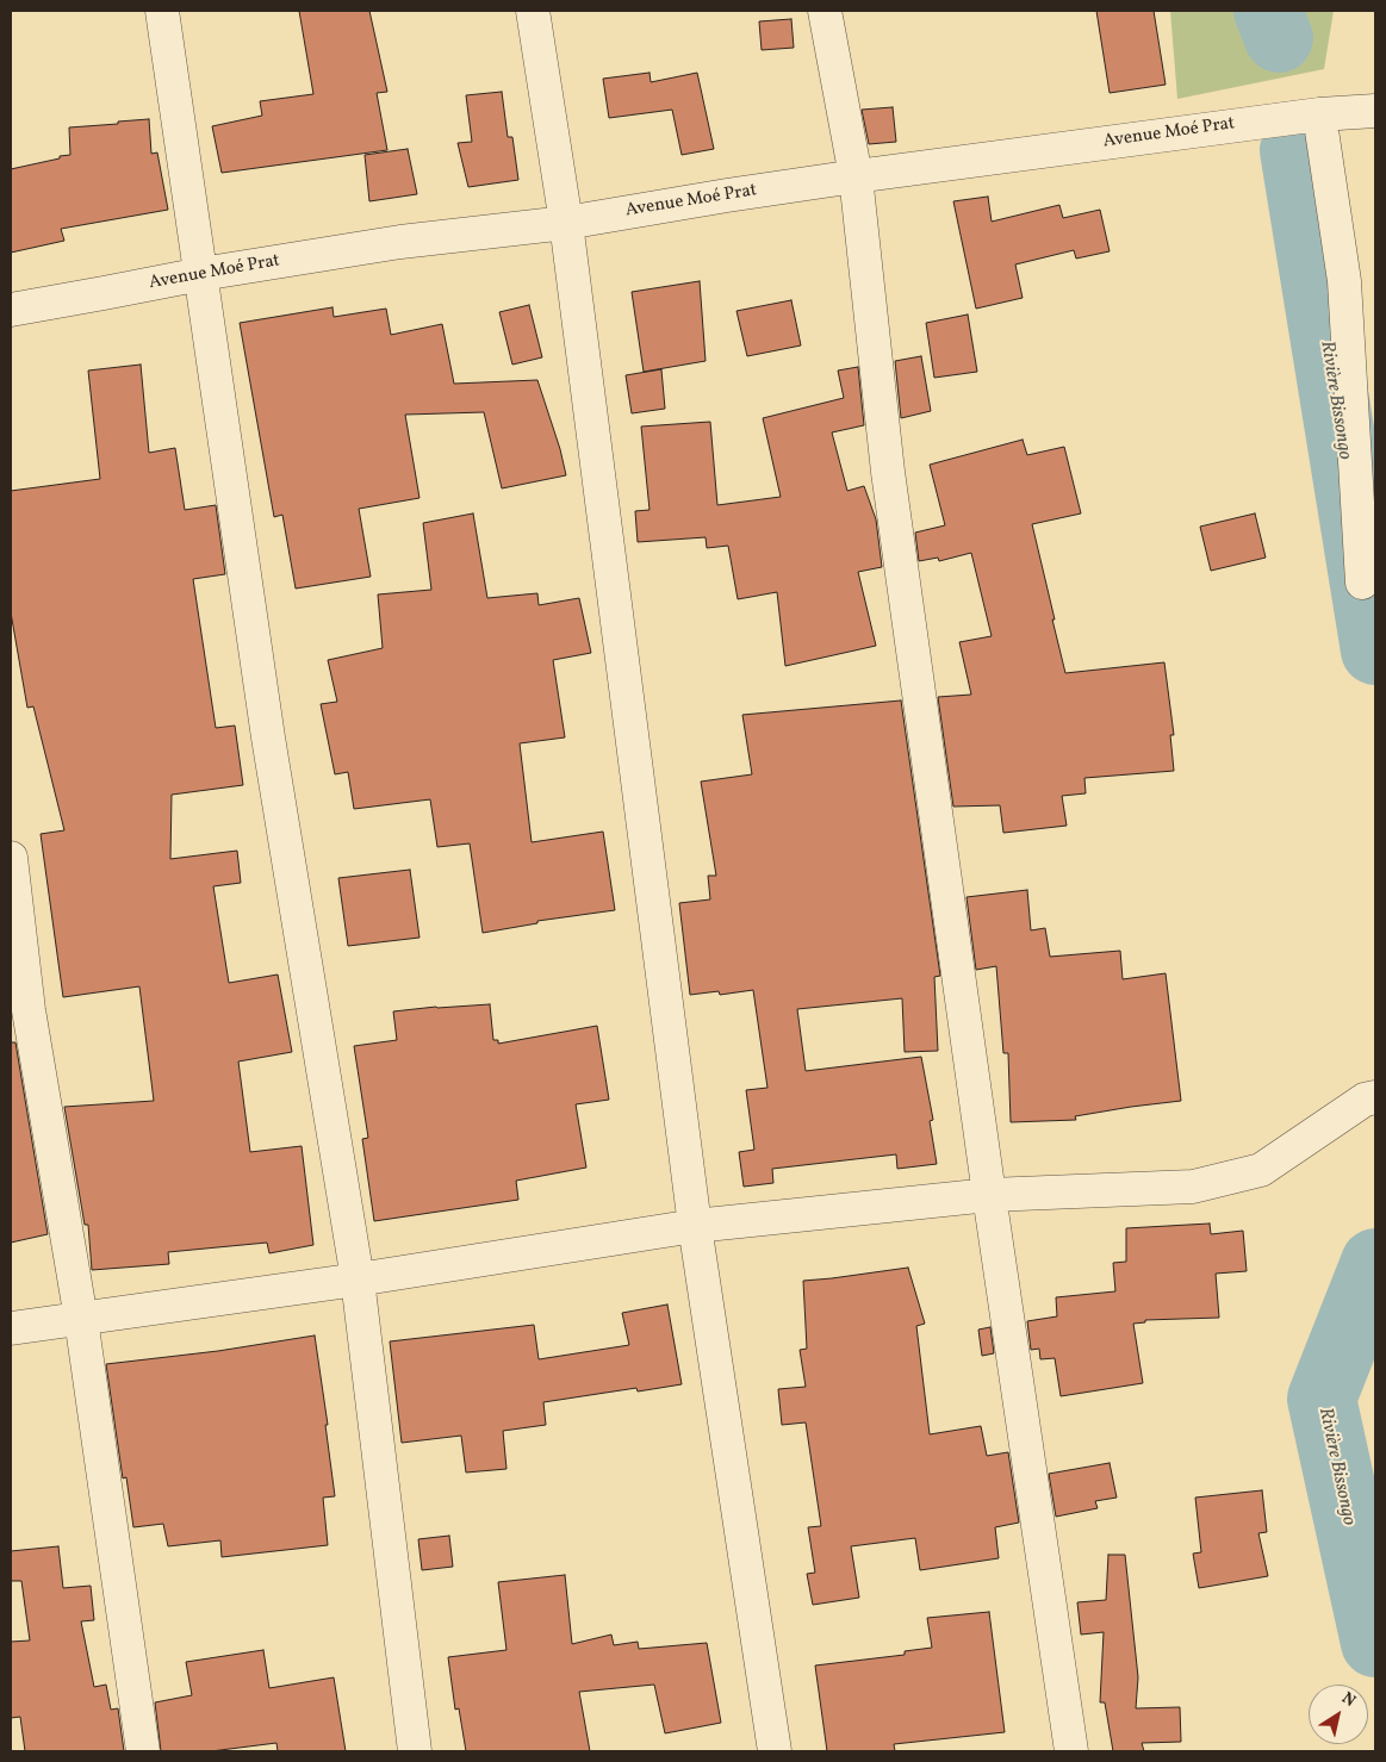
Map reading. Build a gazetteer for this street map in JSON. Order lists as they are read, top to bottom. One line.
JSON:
{"streets":{"street":["Avenue Moé Prat"]},"water":["Rivière Bissongo"],"north":"top right"}
